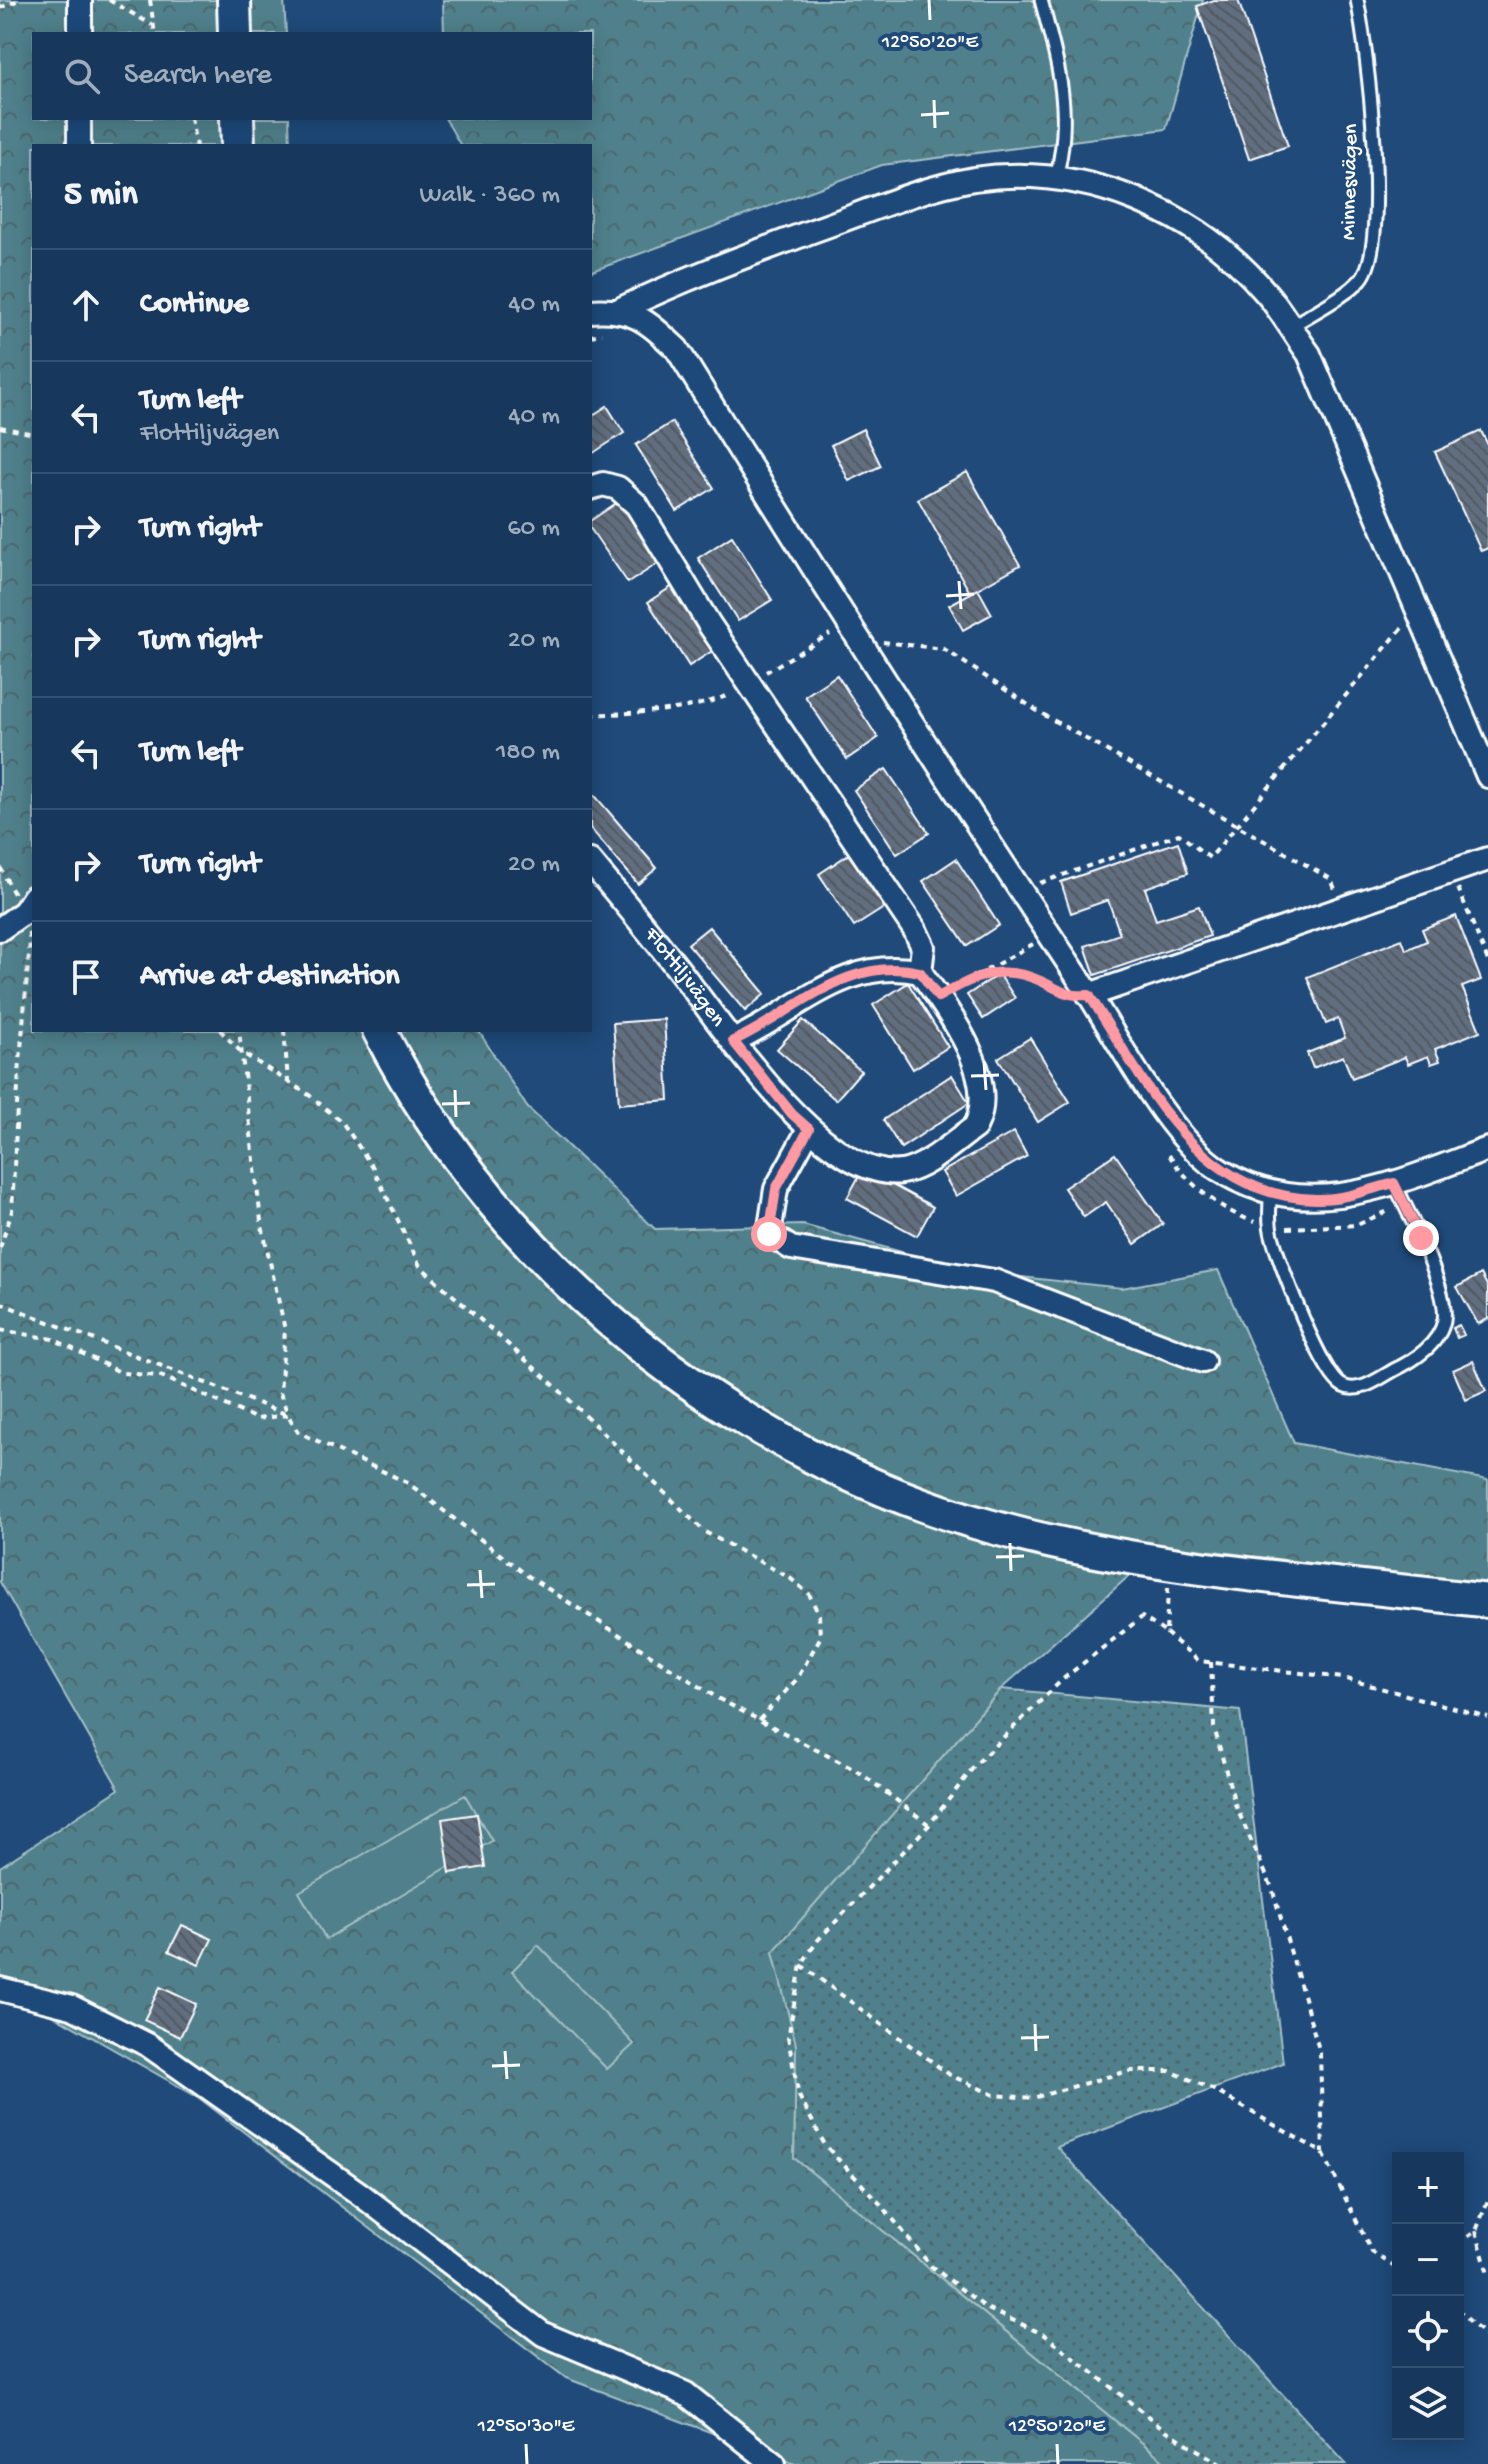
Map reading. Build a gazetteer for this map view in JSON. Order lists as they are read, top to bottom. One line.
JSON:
{"streets":{"street":["Flottiljvägen"],"lane":["Minnesvägen"]},"page":{"search":"Search here","heading":["5 min","Walk · 360 m"],"list":[["Continue","40 m"],["Turn left","Flottiljvägen","40 m"],["Turn right","60 m"],["Turn right","20 m"],["Turn left","180 m"],["Turn right","20 m"],"Arrive at destination"],"map_buttons":["+","−"]},"coordinates":["12°50'20\"E","12°50'30\"E"]}
